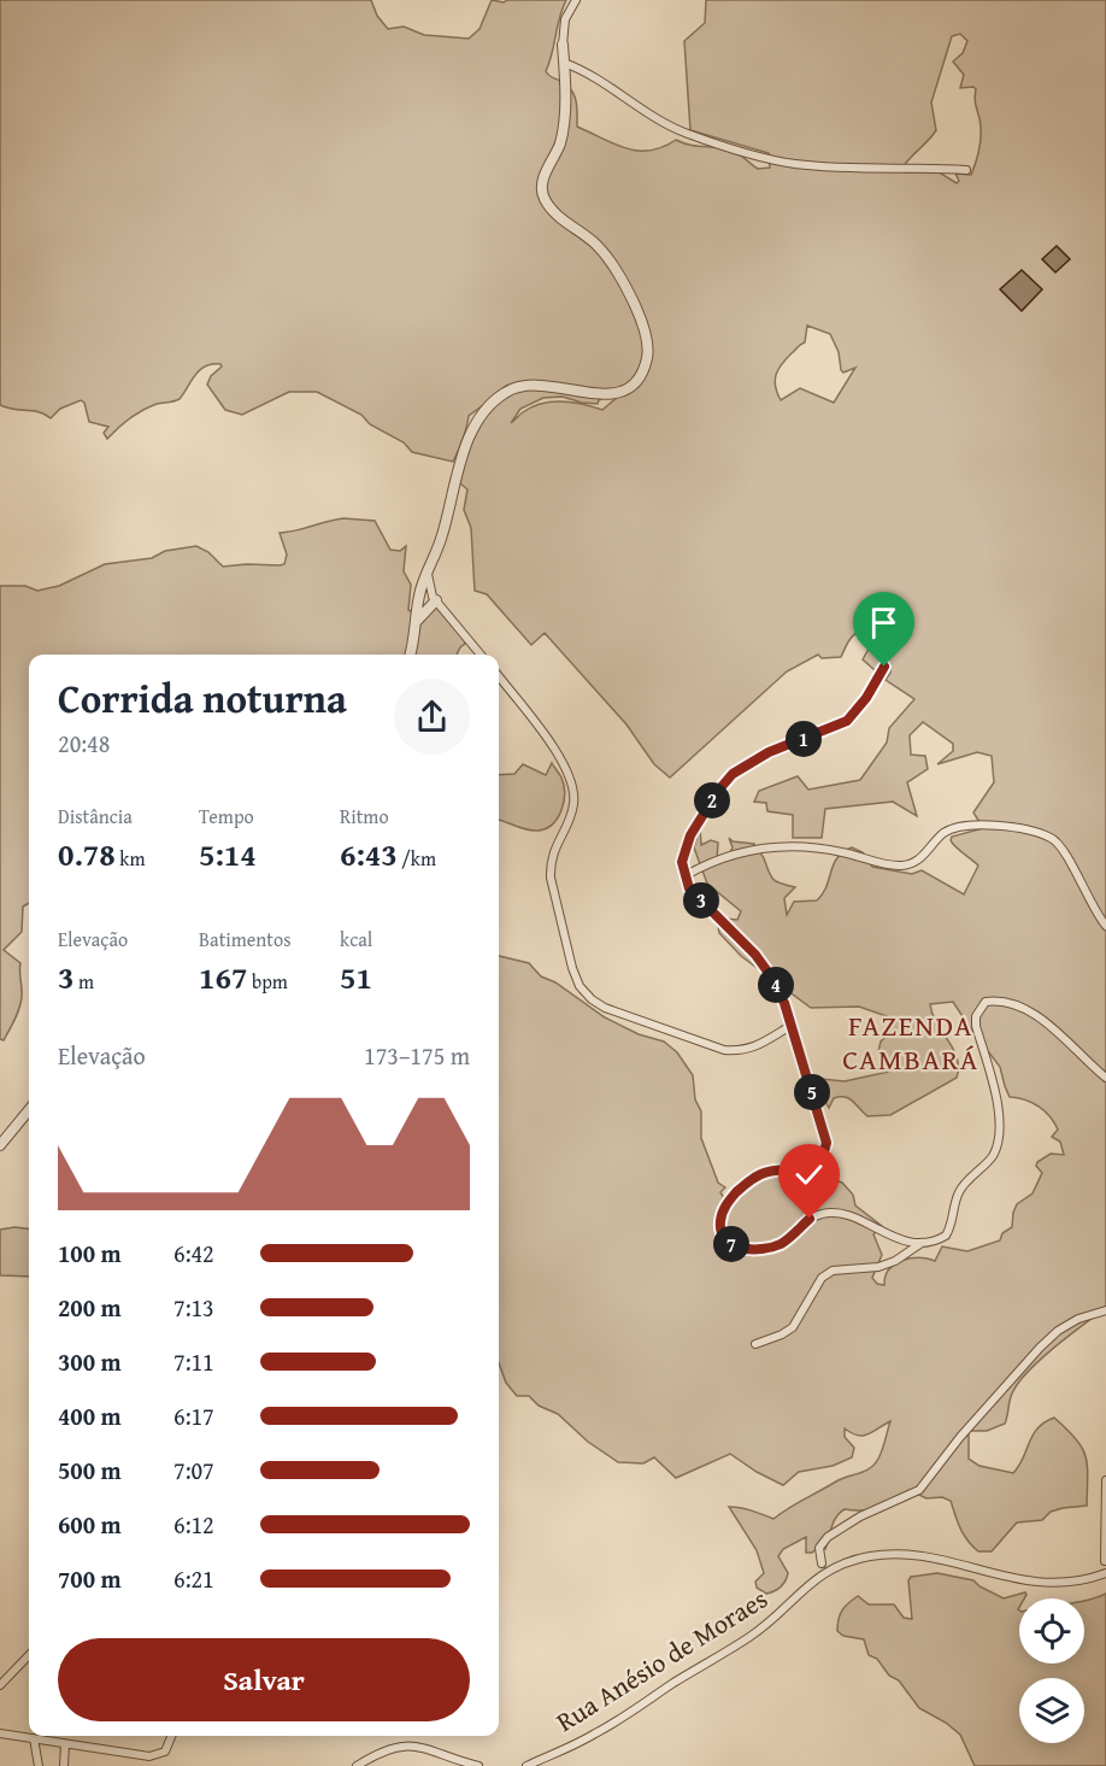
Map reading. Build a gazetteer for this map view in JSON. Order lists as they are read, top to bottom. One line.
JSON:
{"streets":{"street":["Rua Anésio de Moraes"]},"districts":["FAZENDA CAMBARÁ"],"page":{"heading":["Corrida noturna","20:48"],"pins":["1","2","3","4","5","7"],"stats":[["Distância","0.78 km"],["Tempo","5:14"],["Ritmo","6:43 /km"],["Elevação","3 m"],["Batimentos","167 bpm"],["kcal","51"]],"chart":["Elevação","173–175 m"],"list":[{"name":"100 m","note":"6:42"},{"name":"200 m","note":"7:13"},{"name":"300 m","note":"7:11"},{"name":"400 m","note":"6:17"},{"name":"500 m","note":"7:07"},{"name":"600 m","note":"6:12"},{"name":"700 m","note":"6:21"}],"buttons":"Salvar"}}
